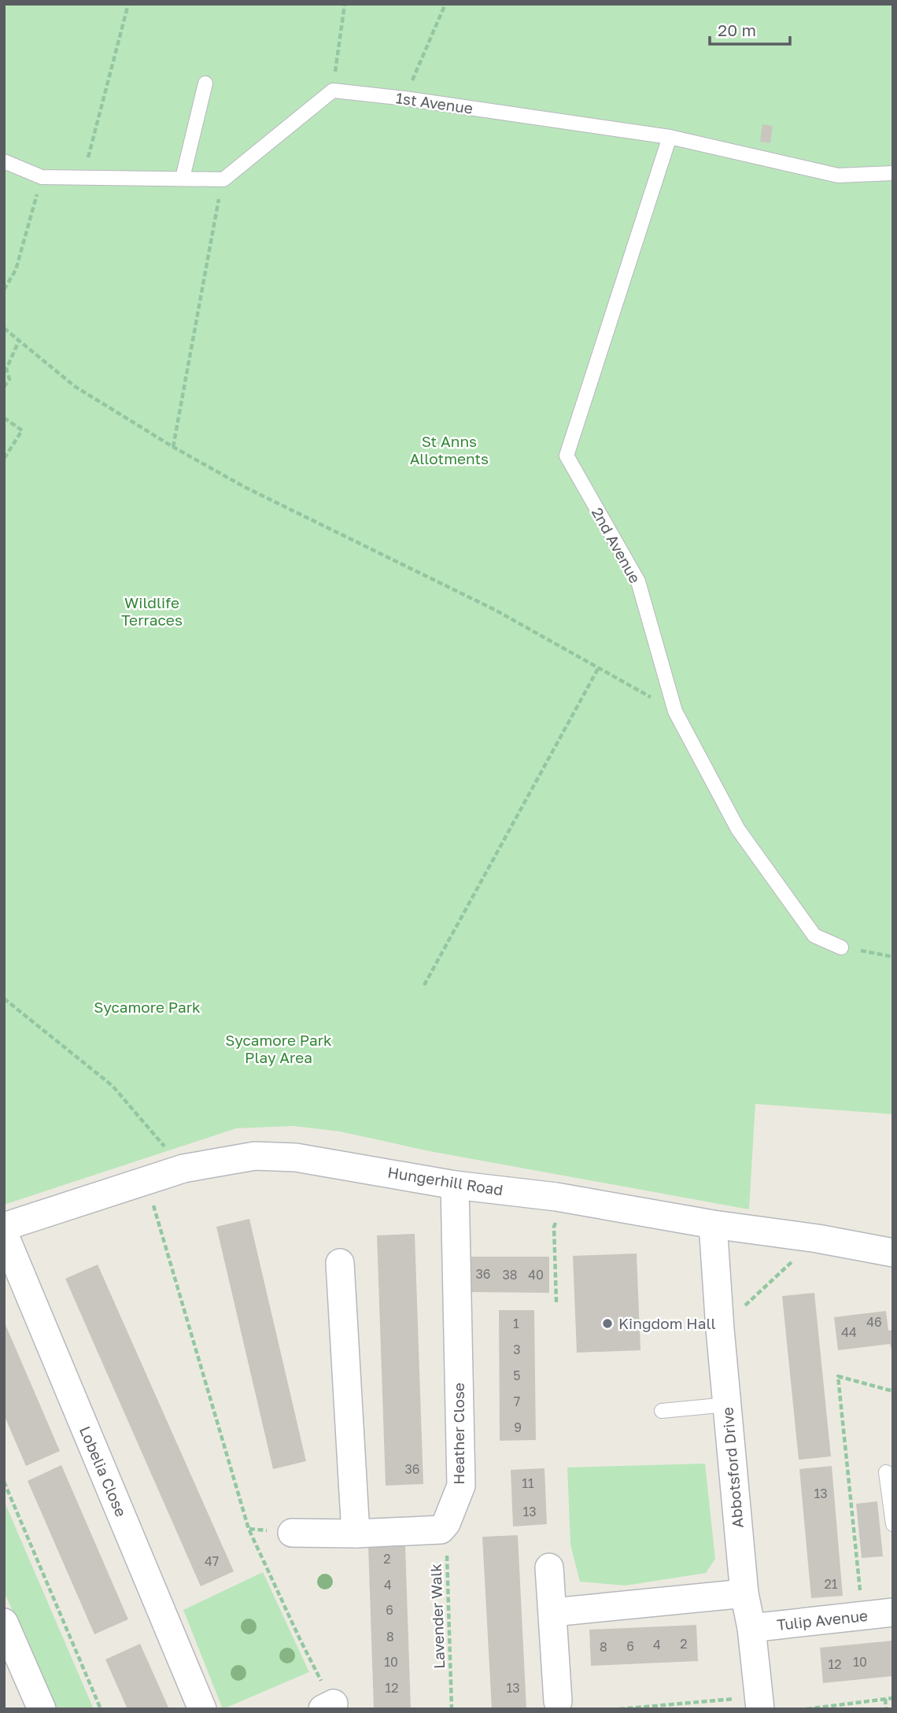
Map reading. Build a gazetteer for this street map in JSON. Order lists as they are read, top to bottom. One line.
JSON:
{"streets":{"street":["Hungerhill Road","Heather Close","Abbotsford Drive","Lobelia Close","Tulip Avenue"],"lane":["1st Avenue","2nd Avenue"],"path":["Lavender Walk"]},"crossings":[["1st Avenue","2nd Avenue"],["Hungerhill Road","Heather Close"],["Hungerhill Road","Abbotsford Drive"],["Heather Close","Lavender Walk"],["Abbotsford Drive","Tulip Avenue"]],"parks":["St Anns Allotments","Wildlife Terraces","Sycamore Park","Sycamore Park Play Area"],"places":["Kingdom Hall"],"house_numbers":["36","38","40","46","1","44","3","5","7","9","36","11","13","13","2","47","21","4","6","8","2","4","6","8","10","10","12","12","13"],"scale_bar":"20 m"}
